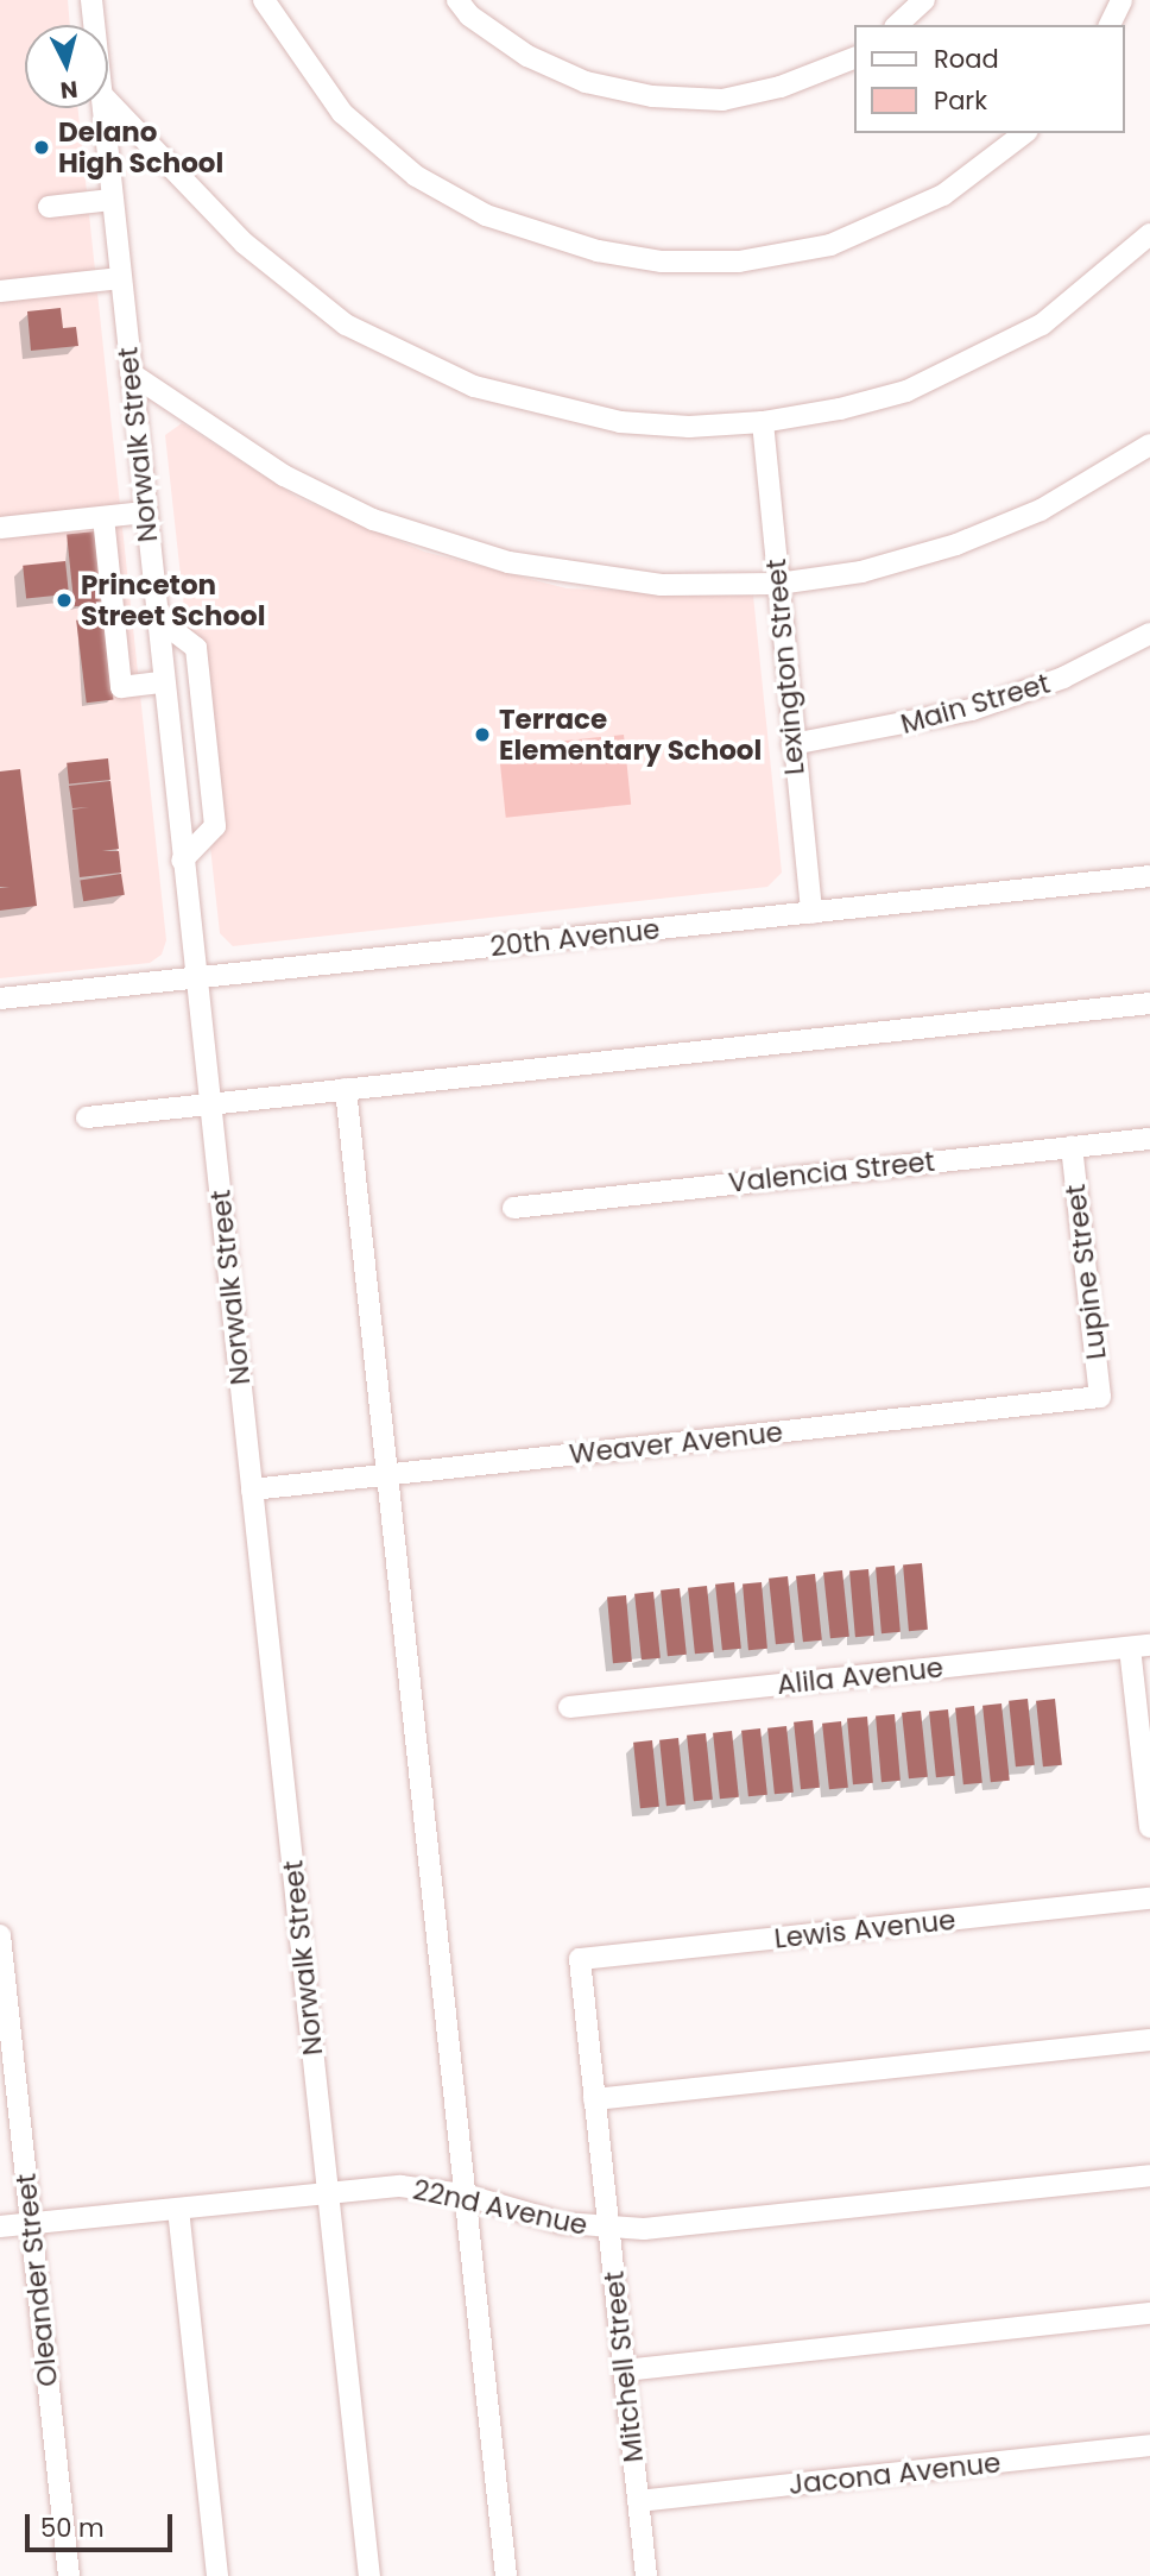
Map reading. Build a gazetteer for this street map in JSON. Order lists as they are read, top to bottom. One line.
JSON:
{"streets":{"street":["Norwalk Street","Lexington Street","Main Street","20th Avenue","Valencia Street","Lupine Street","Weaver Avenue","Alila Avenue","Lewis Avenue","22nd Avenue","Oleander Street","Mitchell Street","Jacona Avenue"]},"crossings":[["Norwalk Street","20th Avenue"],["Norwalk Street","Weaver Avenue"],["Norwalk Street","22nd Avenue"],["Lexington Street","Main Street"],["Lexington Street","20th Avenue"],["Valencia Street","Lupine Street"],["Lupine Street","Weaver Avenue"],["Lewis Avenue","Mitchell Street"],["22nd Avenue","Oleander Street"],["22nd Avenue","Mitchell Street"],["Mitchell Street","Jacona Avenue"]],"places":["Delano High School","Princeton Street School","Terrace Elementary School"],"legend":["Road","Park"],"scale_bar":"50 m","north":"bottom"}
